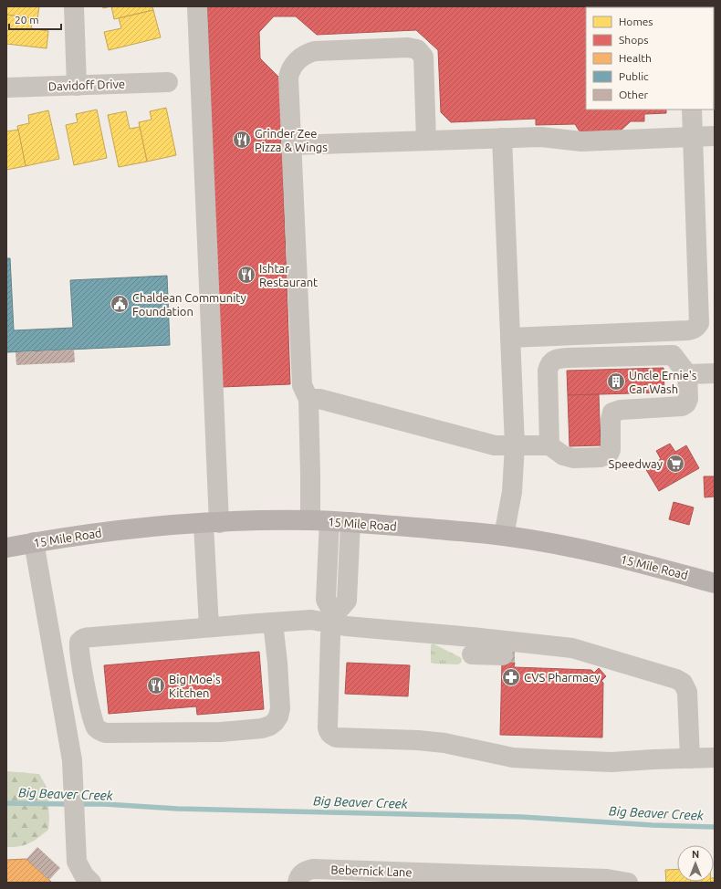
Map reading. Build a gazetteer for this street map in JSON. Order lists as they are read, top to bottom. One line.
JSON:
{"streets":{"main road":["15 Mile Road"],"street":["Davidoff Drive","Bebernick Lane"]},"water":["Big Beaver Creek"],"places":{"restaurant":["Grinder Zee Pizza & Wings","Ishtar Restaurant","Big Moe's Kitchen"],"public building":["Chaldean Community Foundation"],"building":["Uncle Ernie's Car Wash"],"supermarket":["Speedway"],"pharmacy":["CVS Pharmacy"]},"legend":["Homes","Shops","Health","Public","Other"],"scale_bar":"20 m","north":"top"}
